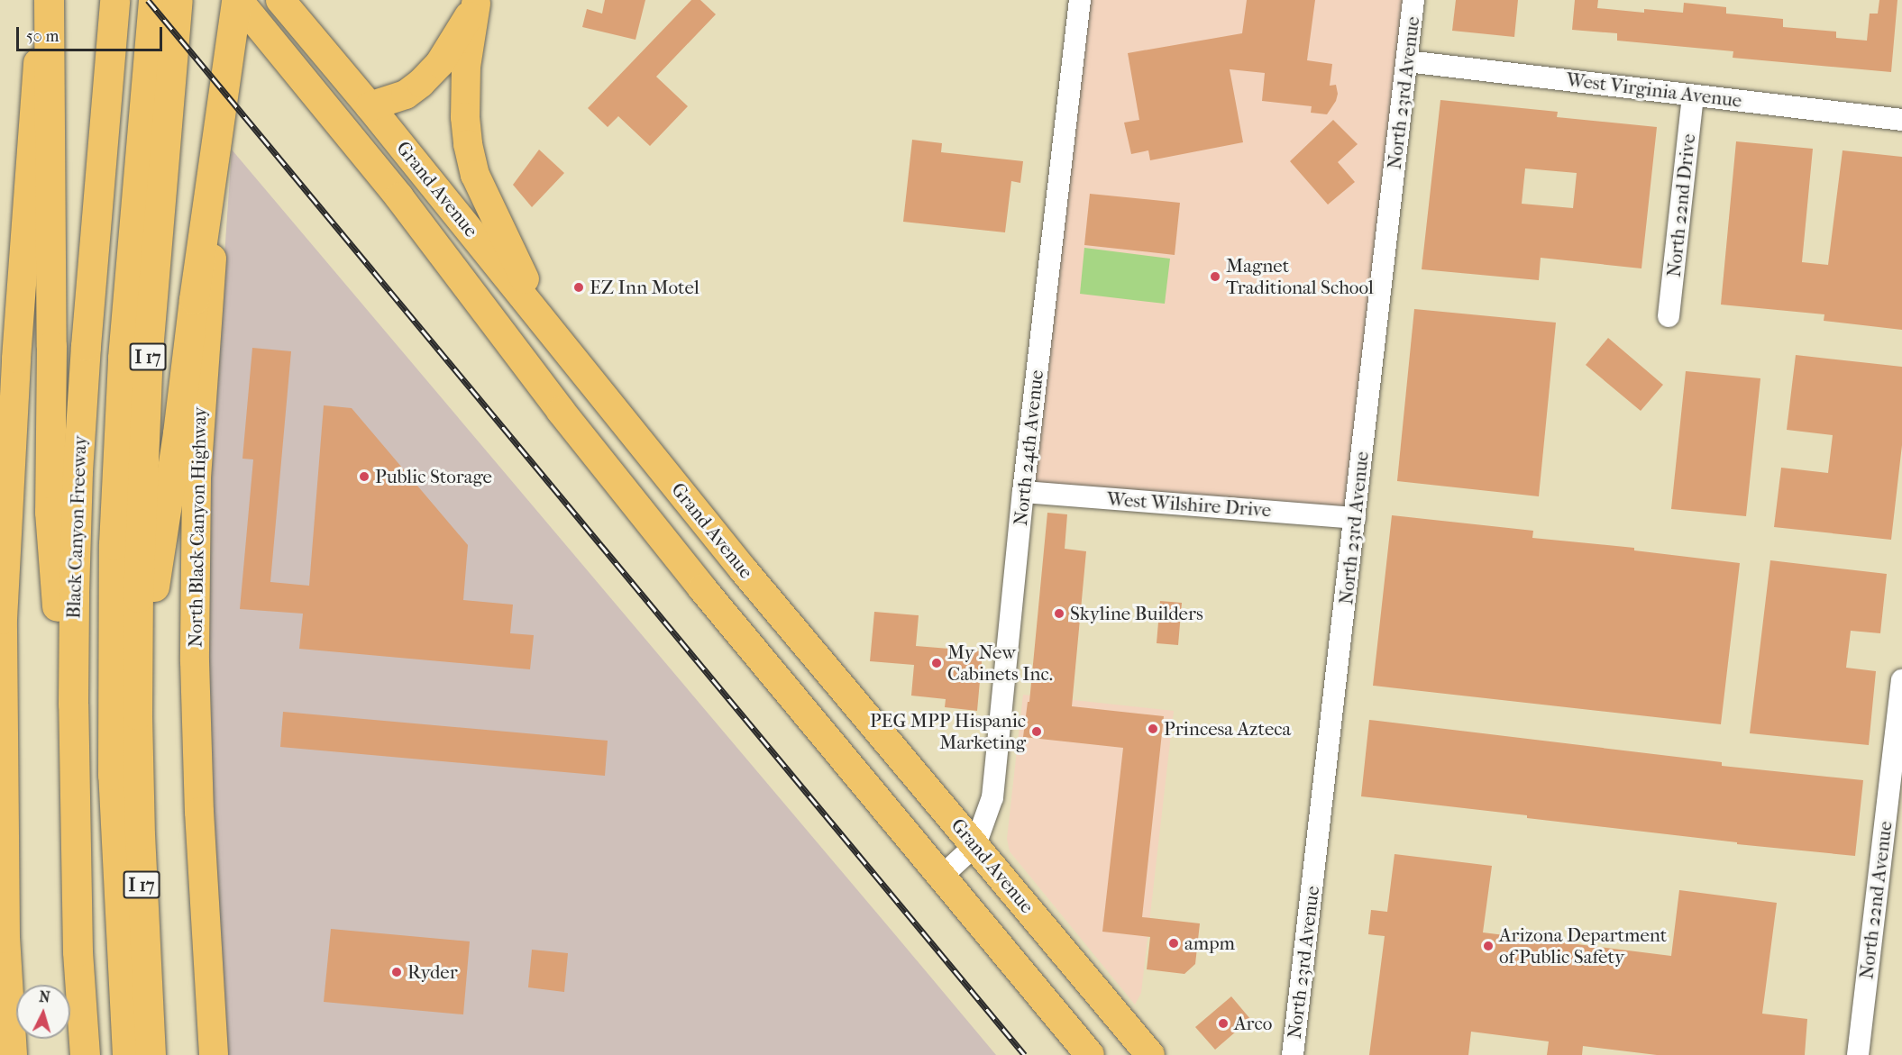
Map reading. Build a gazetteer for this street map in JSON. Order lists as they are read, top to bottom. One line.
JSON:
{"streets":{"highway":["I 17","Black Canyon Freeway","North Black Canyon Highway"],"main road":["Grand Avenue"],"street":["West Virginia Avenue","North 23rd Avenue","North 22nd Drive","North 24th Avenue","West Wilshire Drive","North 22nd Avenue"]},"crossings":[["West Virginia Avenue","North 23rd Avenue"],["West Virginia Avenue","North 22nd Drive"],["North 23rd Avenue","West Wilshire Drive"],["Grand Avenue","North 24th Avenue"],["Grand Avenue","North Black Canyon Highway"],["North 24th Avenue","West Wilshire Drive"]],"places":["Magnet Traditional School","EZ Inn Motel","Public Storage","Skyline Builders","My New Cabinets Inc.","Princesa Azteca","PEG MPP Hispanic Marketing","ampm","Arizona Department of Public Safety","Ryder","Arco"],"scale_bar":"50 m","north":"top"}
